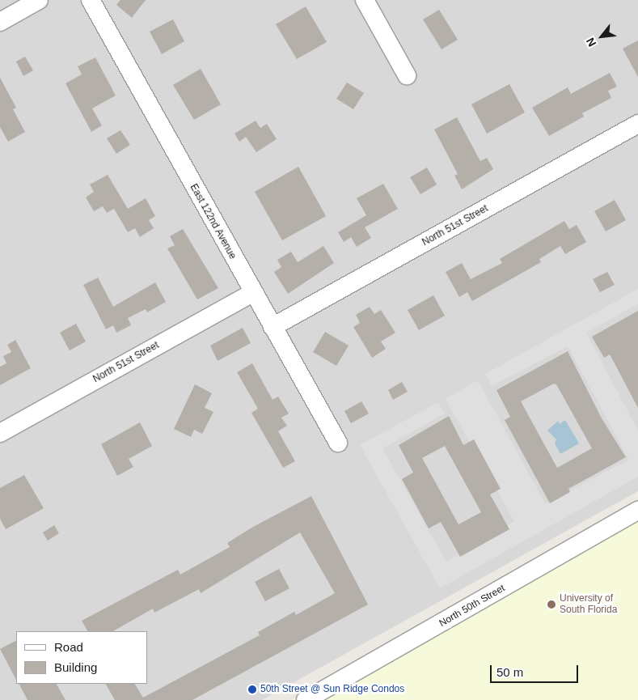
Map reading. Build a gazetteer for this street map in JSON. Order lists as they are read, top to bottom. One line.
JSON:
{"streets":{"street":["East 122nd Avenue","North 51st Street","North 50th Street"]},"crossings":[["East 122nd Avenue","North 51st Street"]],"places":["University of South Florida","50th Street @ Sun Ridge Condos"],"legend":["Road","Building"],"scale_bar":"50 m","north":"bottom left"}
